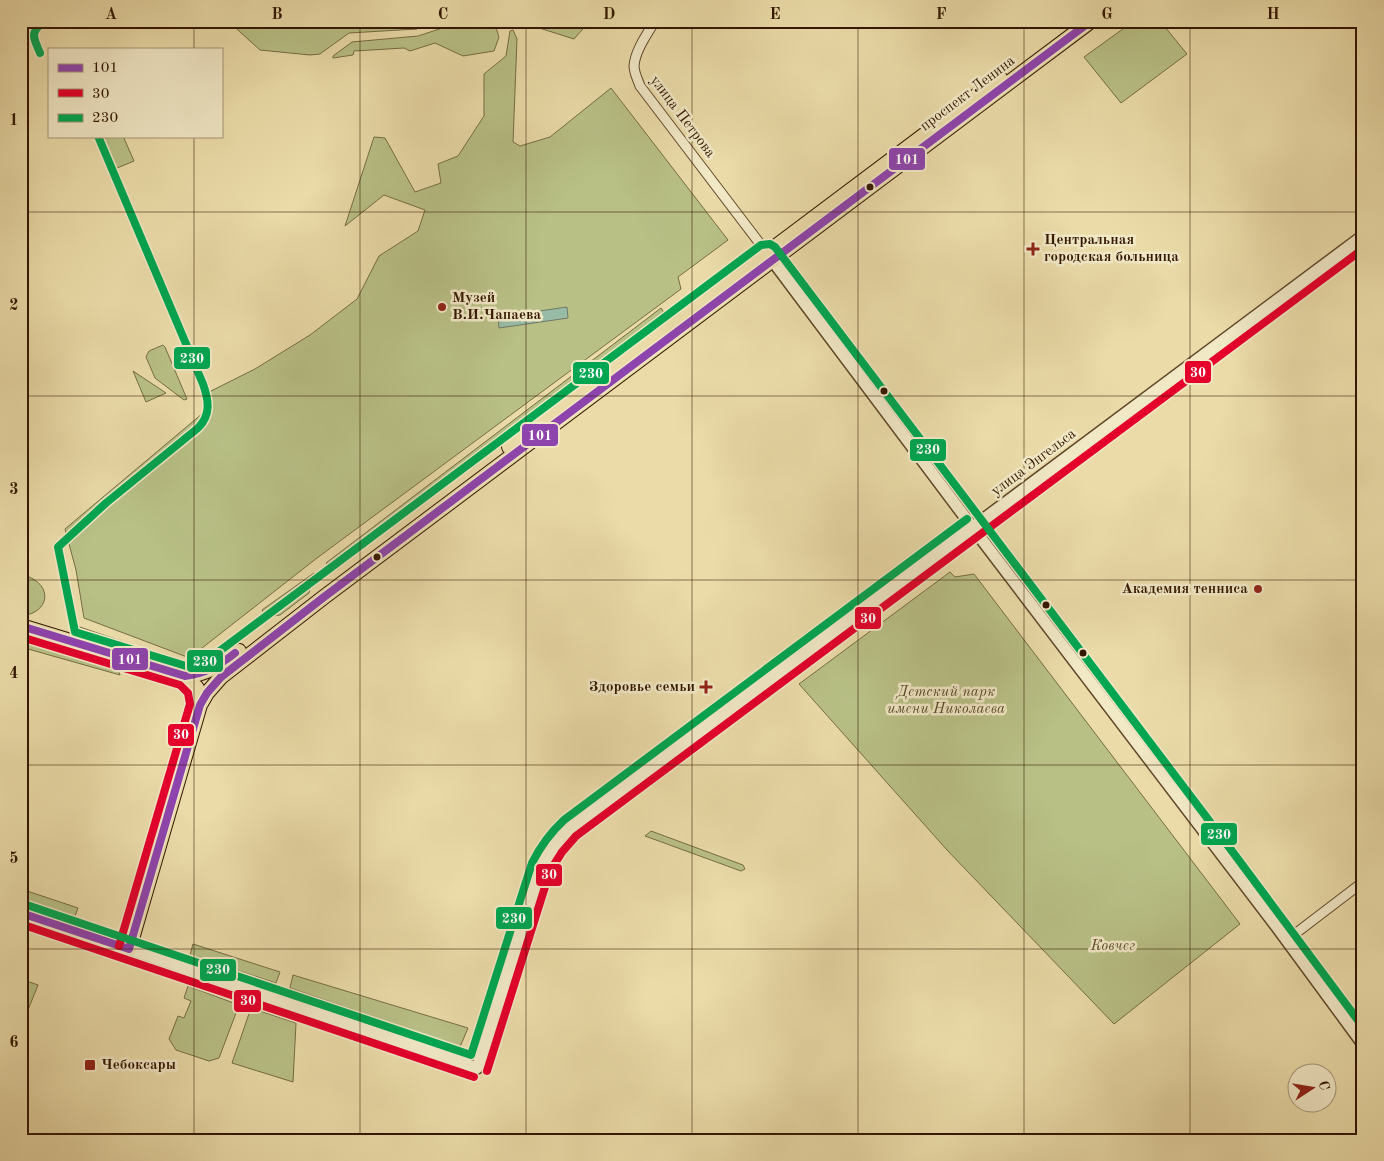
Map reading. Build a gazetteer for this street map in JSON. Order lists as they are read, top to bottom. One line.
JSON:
{"streets":{"main road":["проспект Ленина"],"street":["улица Петрова","улица Энгельса"]},"crossings":[["проспект Ленина","улица Петрова"],["проспект Ленина","улица Энгельса"]],"parks":["Детский парк имени Николаева","Ковчег"],"places":{"health":["Центральная городская больница","Здоровье семьи"],"other":["Музей В.И.Чапаева","Академия тенниса"],"transit":["Чебоксары"]},"lines":["transit line 101","transit line 230","transit line 30"],"legend":["101","30","230"],"north":"right","grid":{"columns":["A","B","C","D","E","F","G","H"],"rows":["1","2","3","4","5","6"]}}
